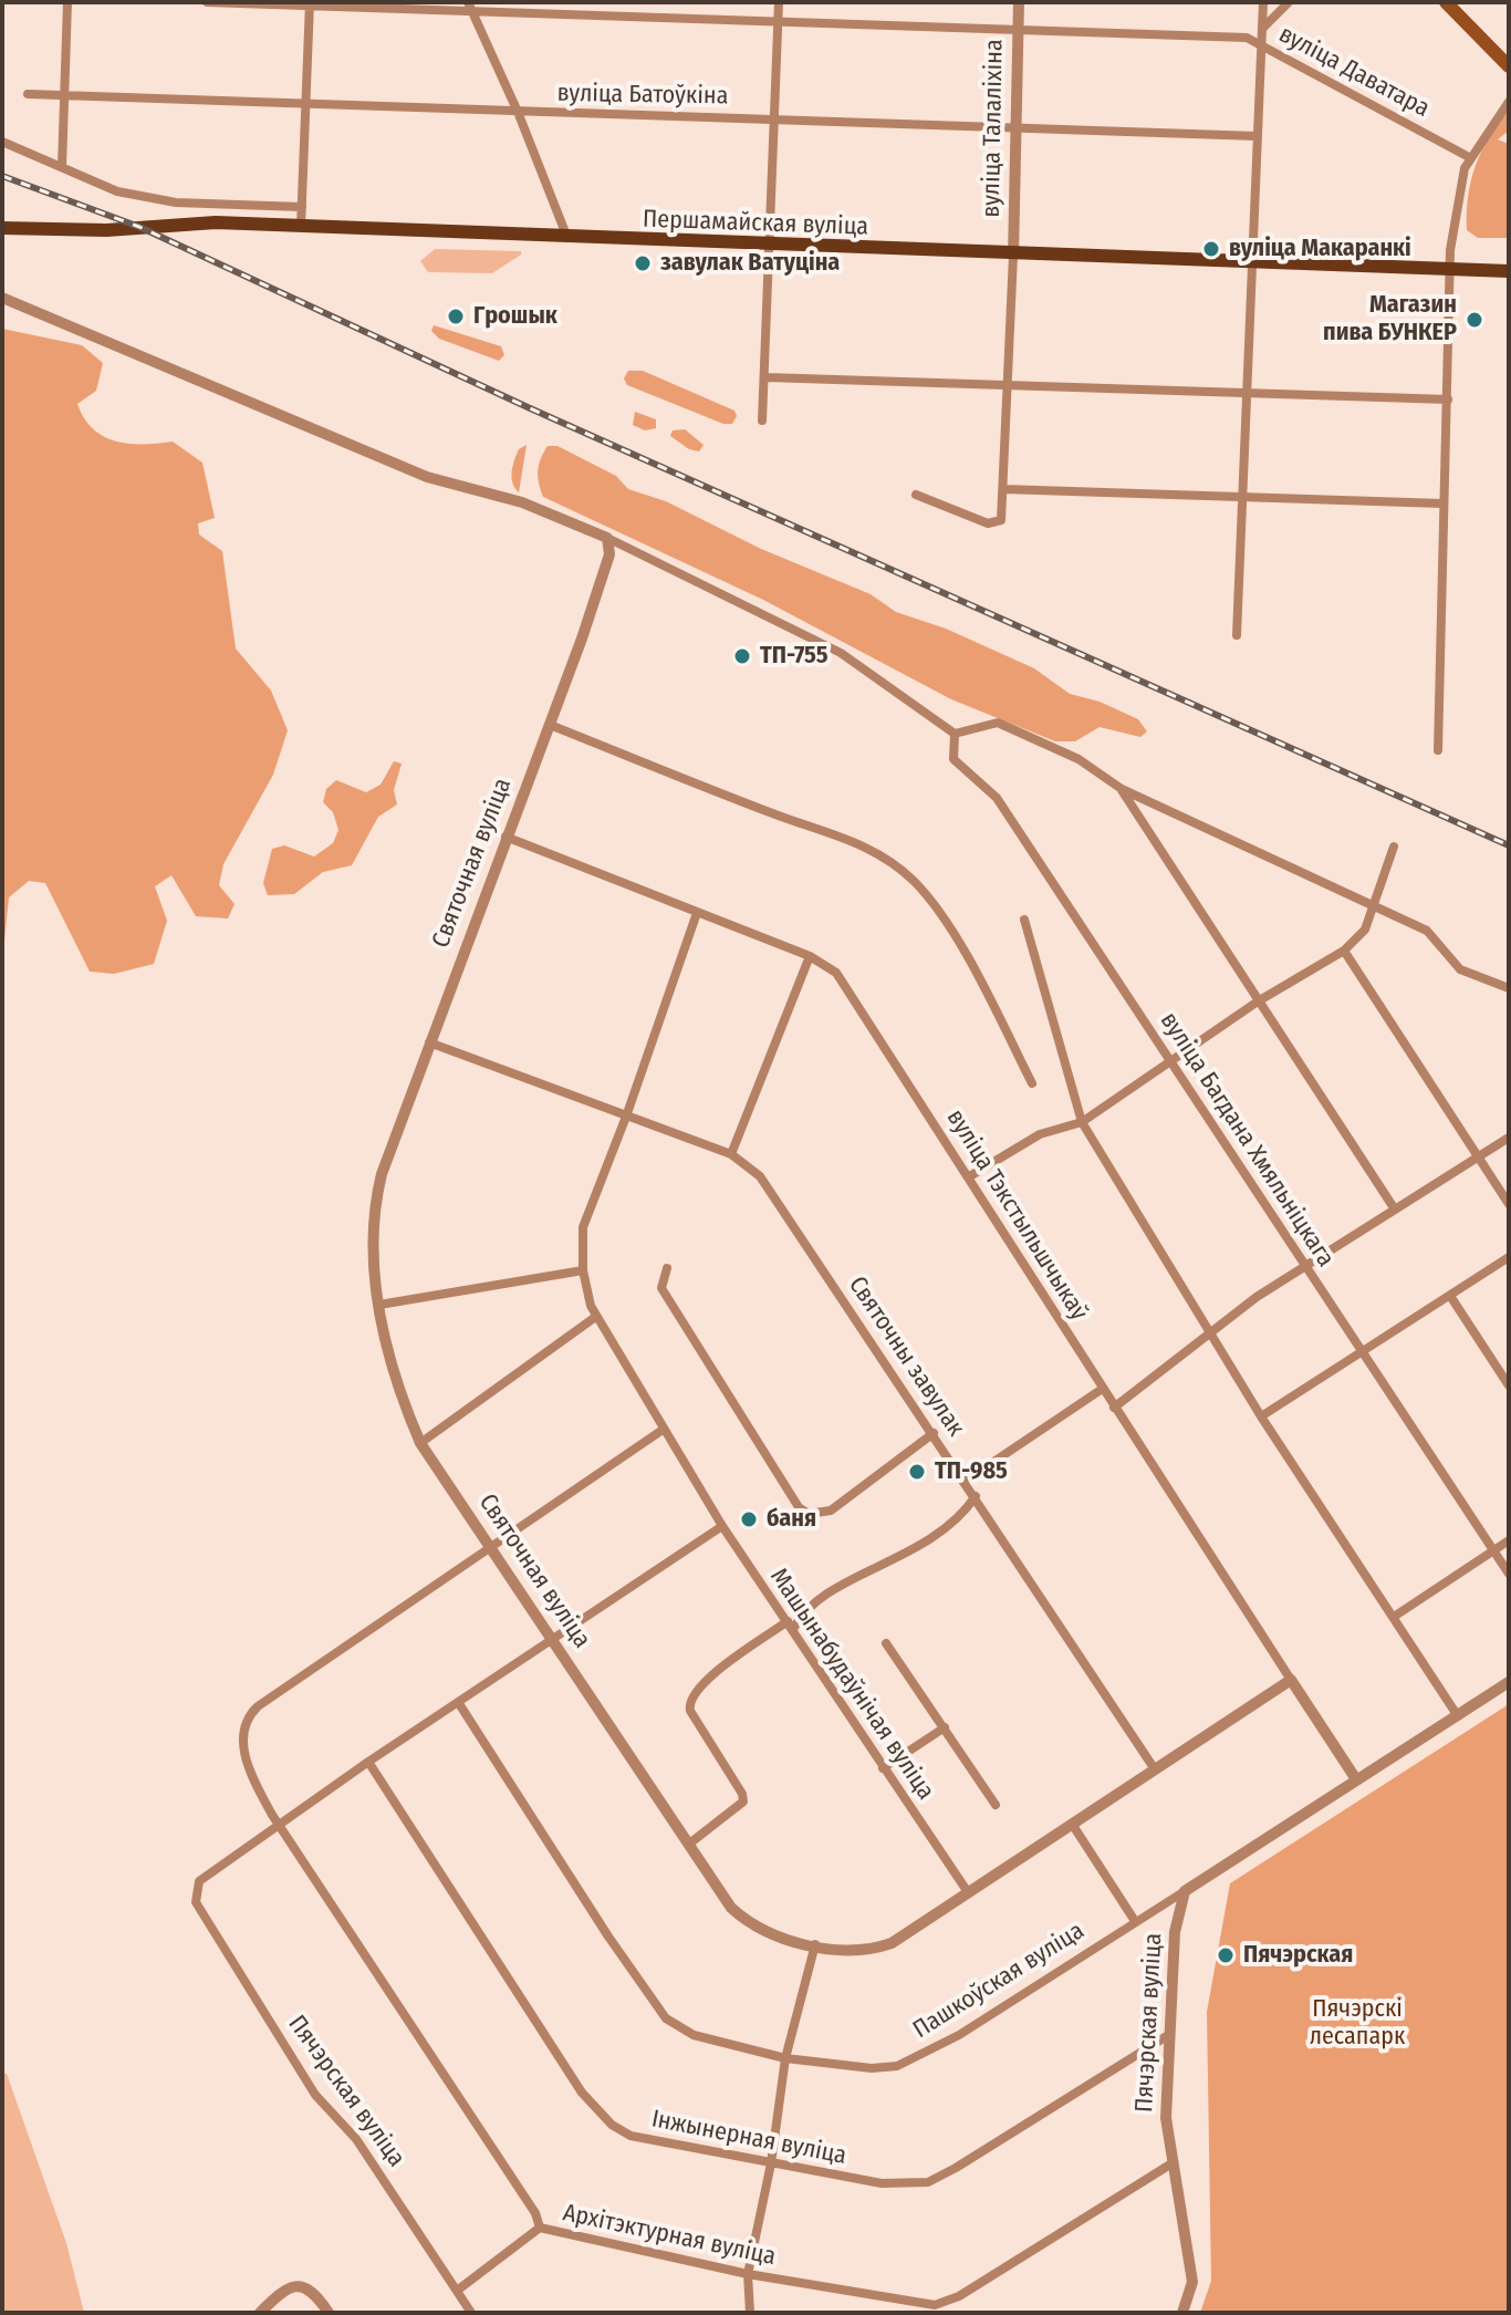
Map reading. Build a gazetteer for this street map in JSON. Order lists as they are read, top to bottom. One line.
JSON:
{"streets":{"main road":["Першамайская вуліца"],"street":["вуліца Даватара","вуліца Батоўкіна","вуліца Талаліхіна","Святочная вуліца","вуліца Багдана Хмяльніцкага","вуліца Тэкстыльшчыкаў","Святочны завулак","Машынабудаўнічая вуліца","Пашкоўская вуліца","Пячэрская вуліца","Інжынерная вуліца","Архітэктурная вуліца"]},"crossings":[["вуліца Даватара","вуліца Талаліхіна"],["вуліца Батоўкіна","вуліца Талаліхіна"],["вуліца Талаліхіна","Першамайская вуліца"],["Святочная вуліца","вуліца Тэкстыльшчыкаў"],["Святочная вуліца","Святочны завулак"],["Святочная вуліца","Машынабудаўнічая вуліца"],["Святочная вуліца","Архітэктурная вуліца"],["вуліца Тэкстыльшчыкаў","Машынабудаўнічая вуліца"],["вуліца Тэкстыльшчыкаў","Пашкоўская вуліца"],["Пашкоўская вуліца","Пячэрская вуліца"],["Пячэрская вуліца","Інжынерная вуліца"],["Пячэрская вуліца","Архітэктурная вуліца"]],"parks":["Пячэрскі лесапарк"],"places":["вуліца Макаранкі","завулак Ватуціна","Грошык","Магазин пива БУНКЕР","ТП-755","ТП-985","баня","Пячэрская"]}
